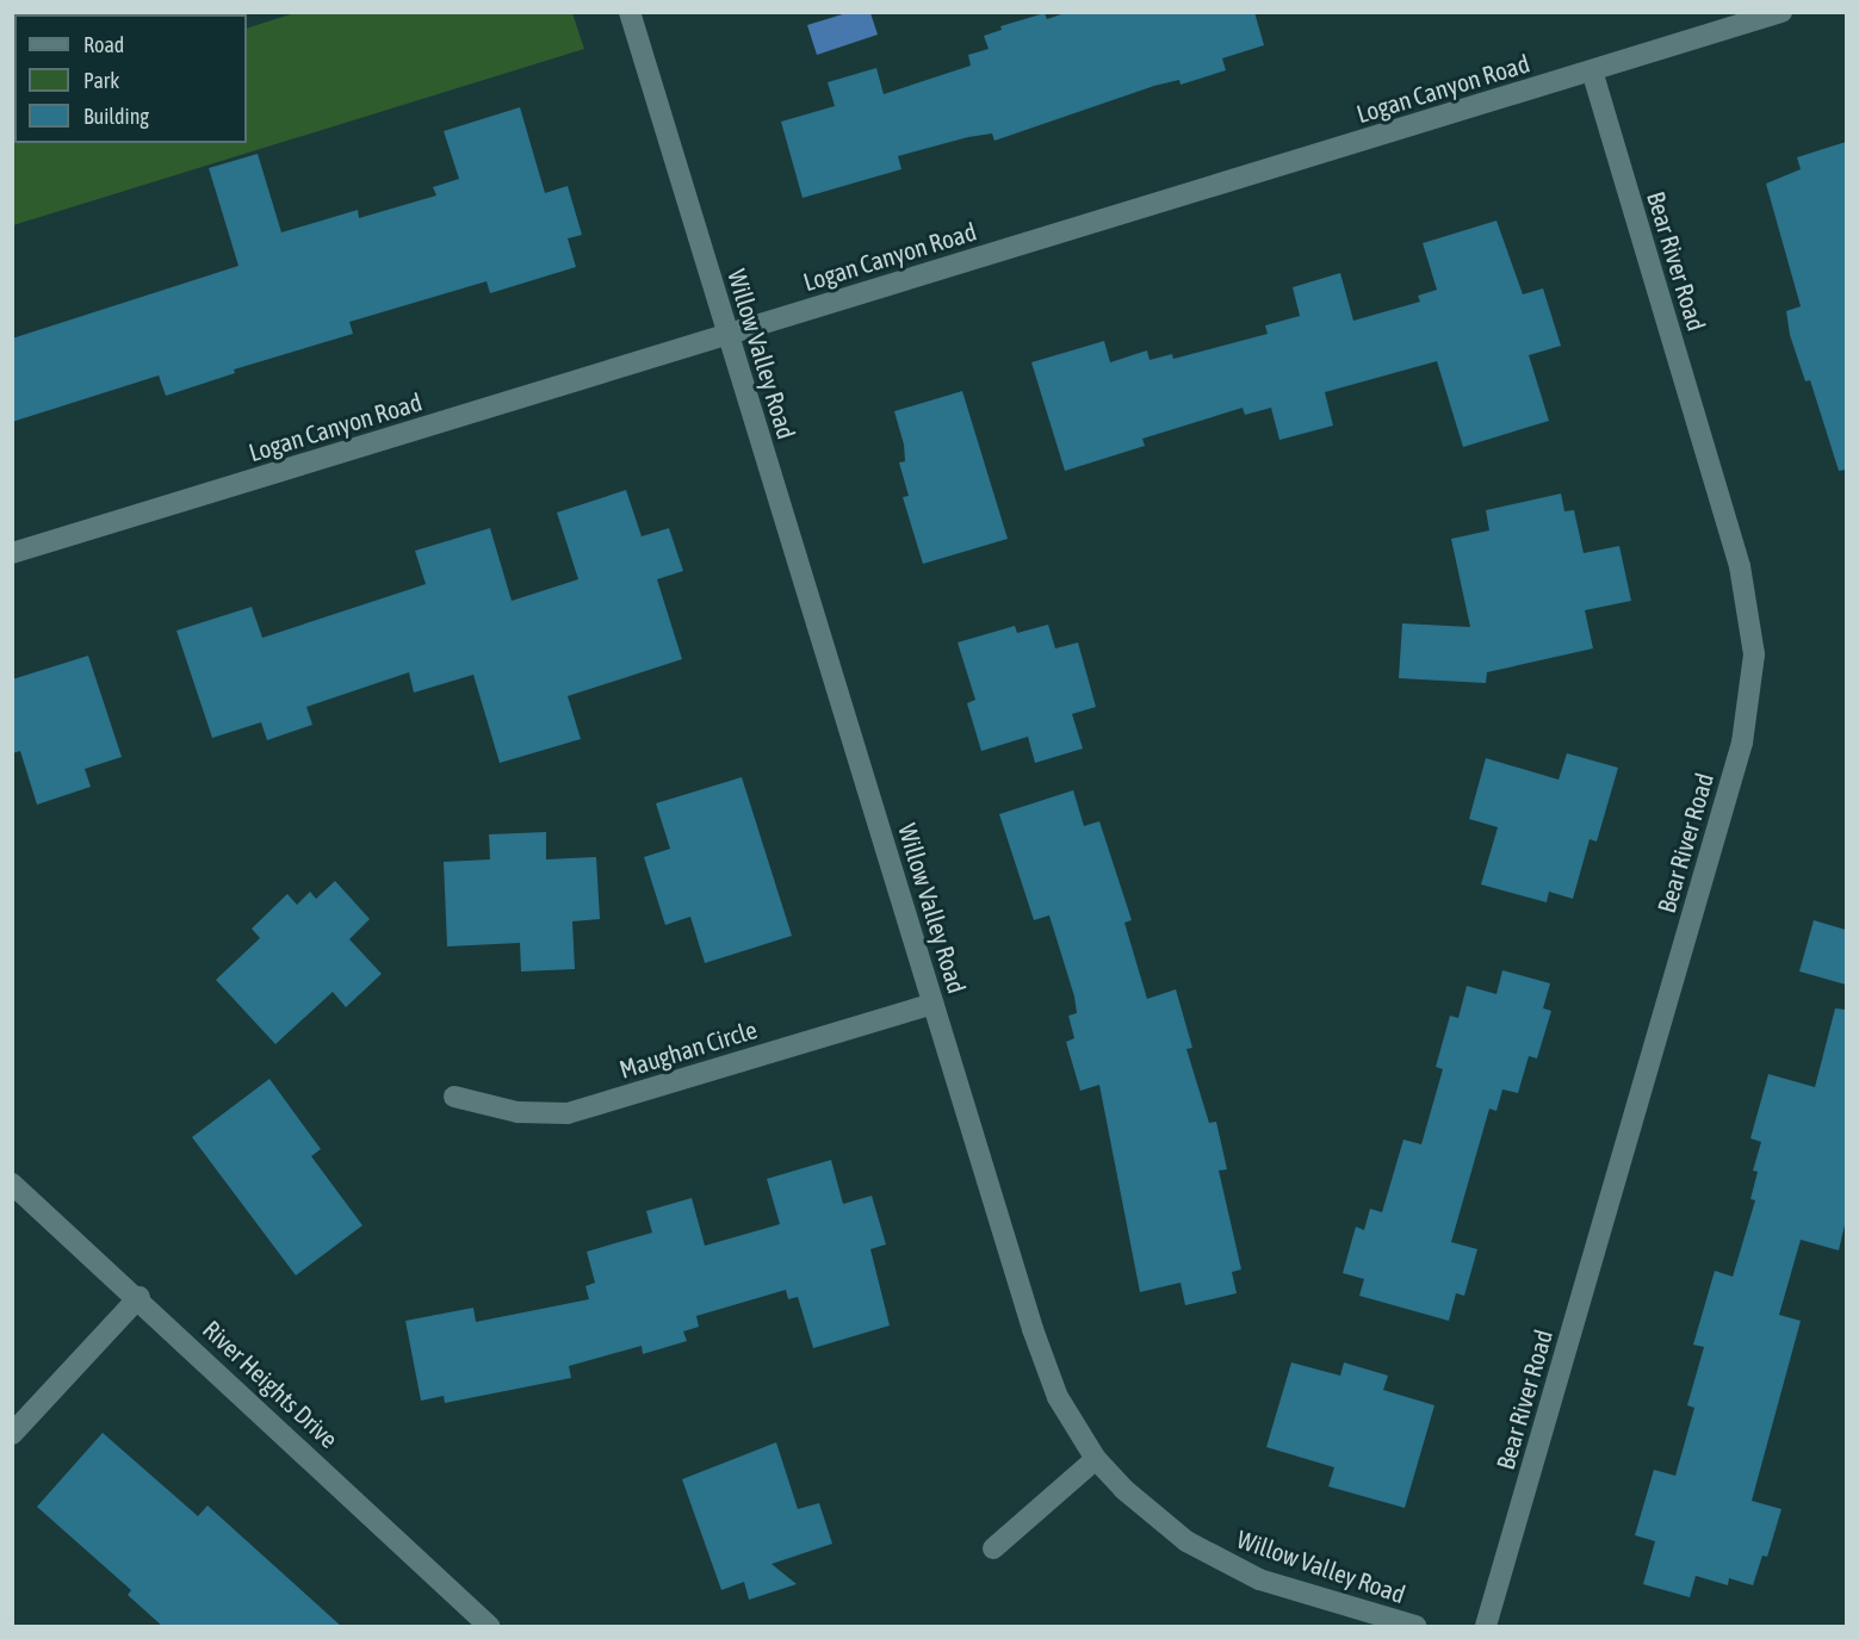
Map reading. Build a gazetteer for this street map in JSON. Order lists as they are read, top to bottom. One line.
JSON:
{"streets":{"street":["Logan Canyon Road","Bear River Road","Willow Valley Road","Maughan Circle","River Heights Drive"]},"crossings":[["Logan Canyon Road","Bear River Road"],["Logan Canyon Road","Willow Valley Road"],["Willow Valley Road","Maughan Circle"]],"legend":["Road","Park","Building"]}
